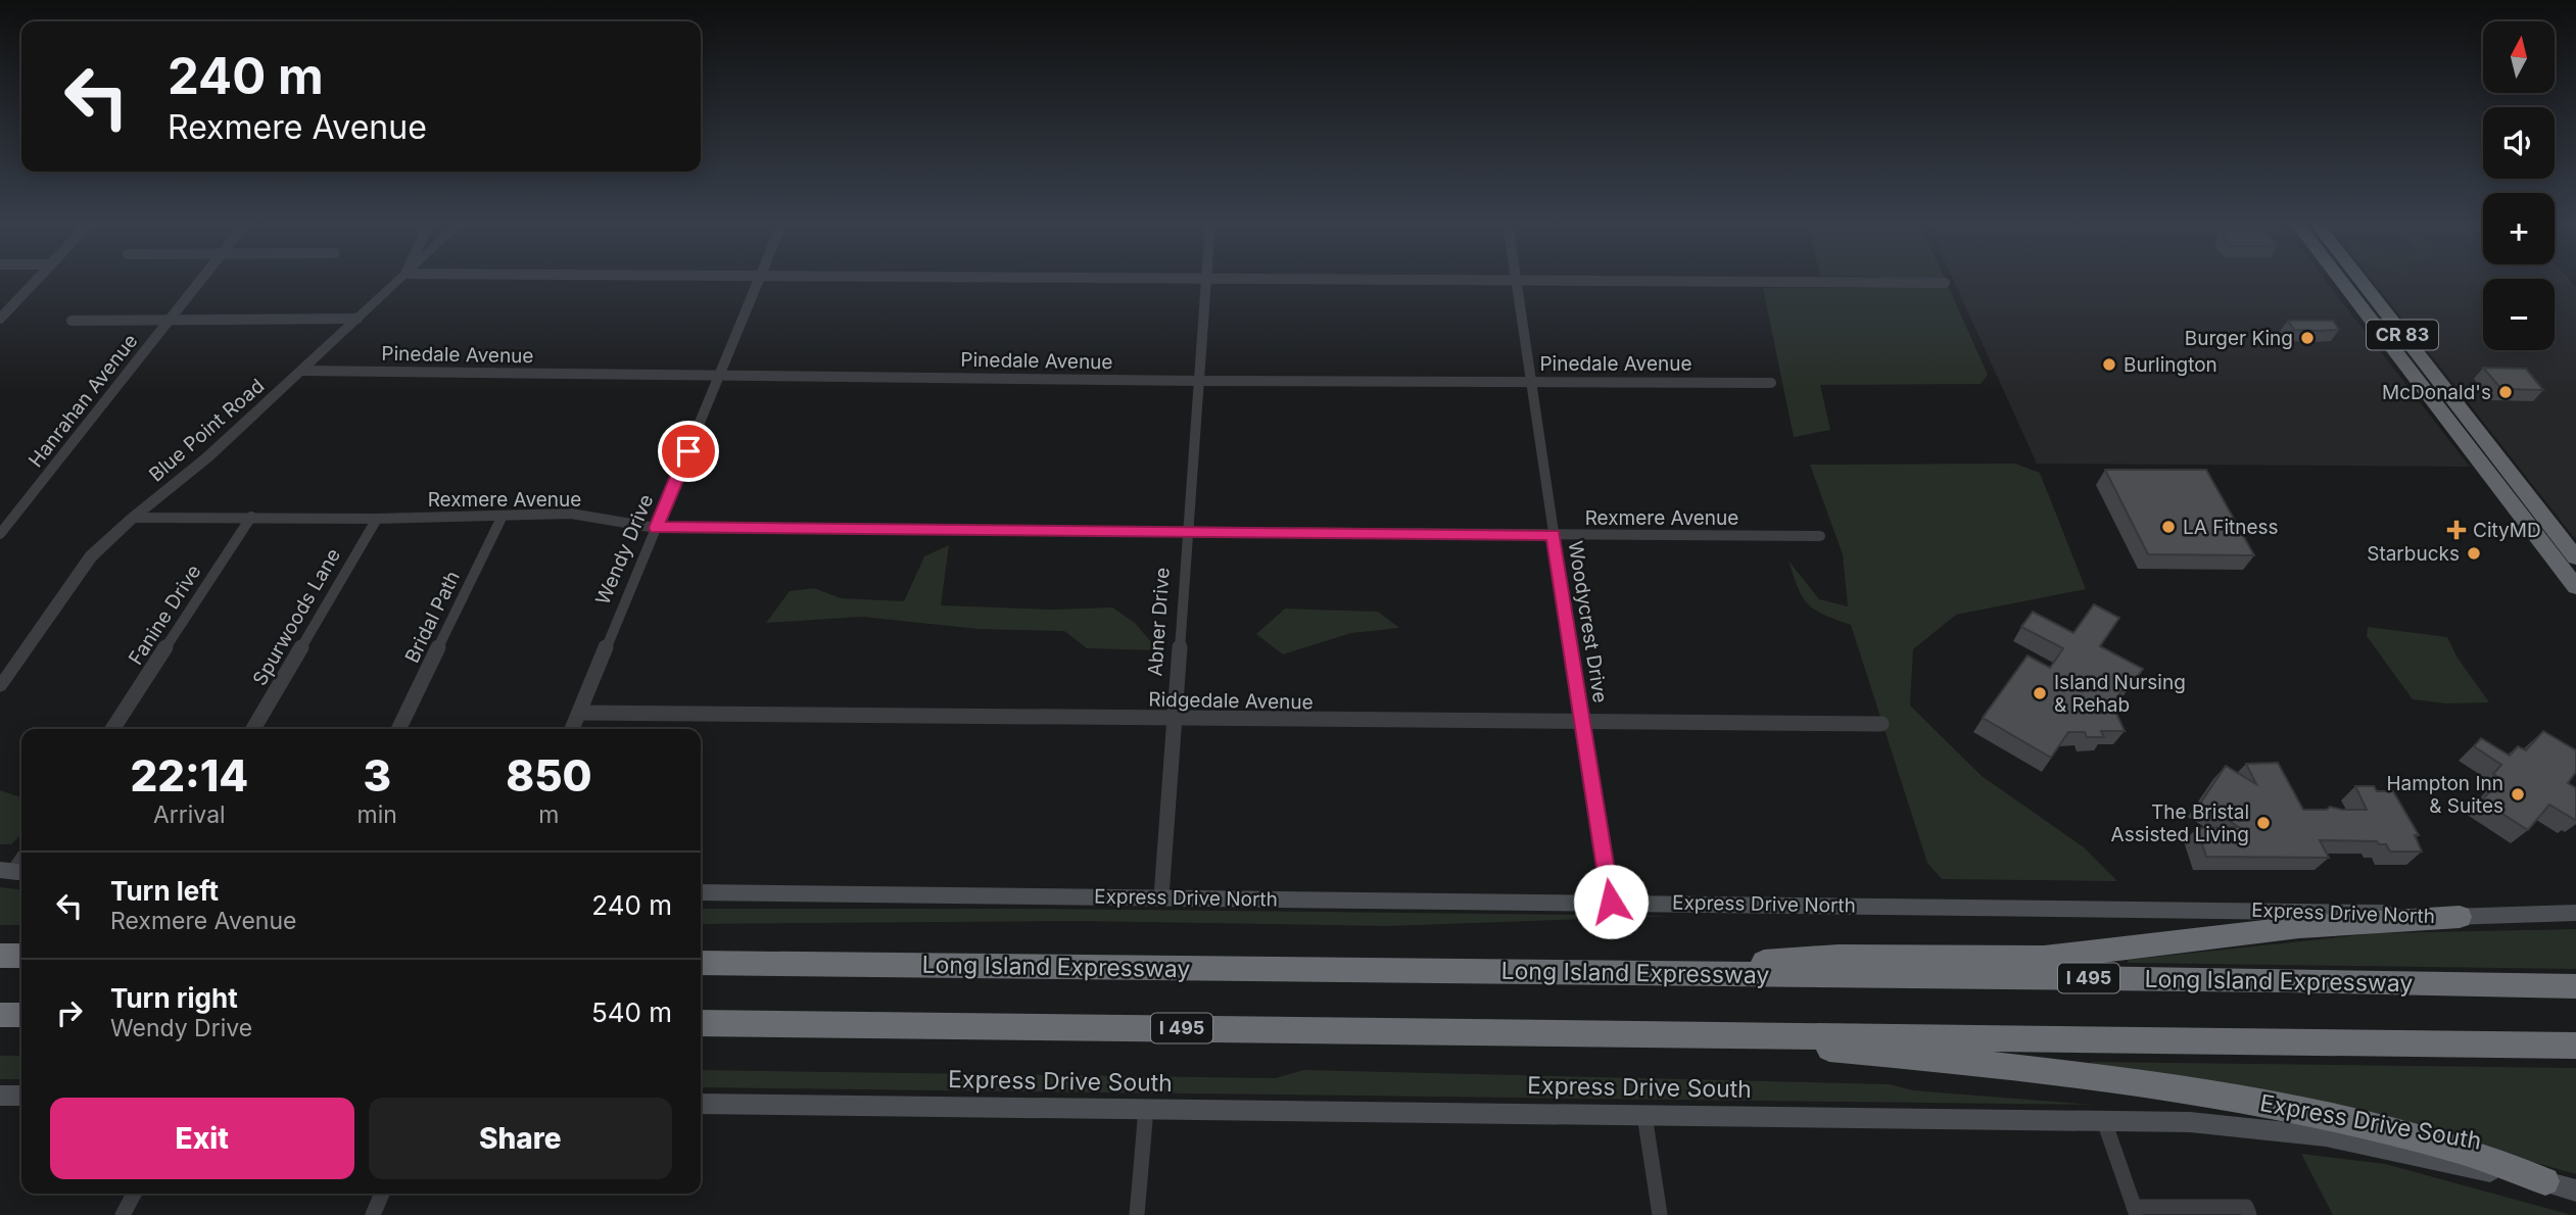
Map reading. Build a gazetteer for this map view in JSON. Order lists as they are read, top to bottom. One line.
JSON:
{"streets":{"highway":["CR 83","Long Island Expressway","I 495"],"main road":["Express Drive North","Express Drive South"],"street":["Pinedale Avenue","Hanrahan Avenue","Blue Point Road","Rexmere Avenue","Wendy Drive","Fanine Drive","Spurwoods Lane","Bridal Path","Abner Drive","Woodycrest Drive","Ridgedale Avenue"]},"crossings":[["Pinedale Avenue","Blue Point Road"],["Pinedale Avenue","Wendy Drive"],["Pinedale Avenue","Abner Drive"],["Pinedale Avenue","Woodycrest Drive"],["Blue Point Road","Rexmere Avenue"],["Rexmere Avenue","Wendy Drive"],["Rexmere Avenue","Fanine Drive"],["Rexmere Avenue","Spurwoods Lane"],["Rexmere Avenue","Bridal Path"],["Rexmere Avenue","Abner Drive"],["Rexmere Avenue","Woodycrest Drive"],["Wendy Drive","Ridgedale Avenue"],["Abner Drive","Ridgedale Avenue"],["Abner Drive","Express Drive North"],["Woodycrest Drive","Ridgedale Avenue"],["Woodycrest Drive","Express Drive North"]],"places":{"other":["Burger King","Burlington","McDonald's","LA Fitness","Starbucks","Island Nursing & Rehab","Hampton Inn & Suites","The Bristal Assisted Living"],"health":["CityMD"]},"north":"top","page":{"map_buttons":["+","−"],"turn":["240 m","Rexmere Avenue"],"eta":["22:14","Arrival","3","min","850","m"],"list":[{"name":"Turn left","note":"Rexmere Avenue","value":"240 m"},{"name":"Turn right","note":"Wendy Drive","value":"540 m"}],"buttons":["Exit","Share"]}}
